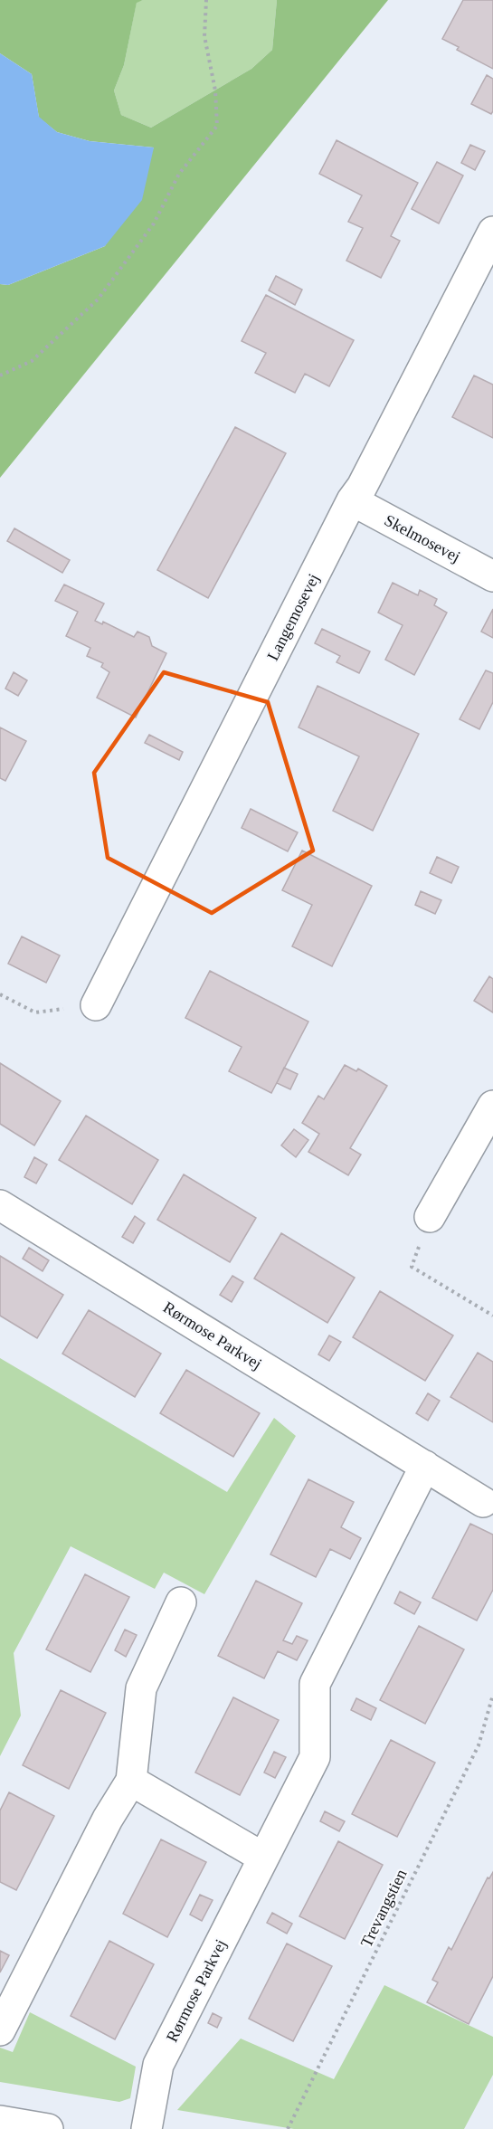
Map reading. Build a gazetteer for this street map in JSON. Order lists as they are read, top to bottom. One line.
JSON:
{"streets":{"street":["Skelmosevej","Langemosevej","Rørmose Parkvej"],"path":["Trevangstien"]},"crossings":[["Skelmosevej","Langemosevej"]]}
